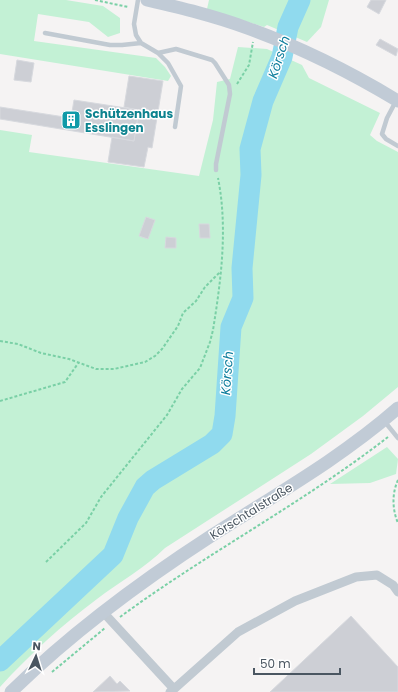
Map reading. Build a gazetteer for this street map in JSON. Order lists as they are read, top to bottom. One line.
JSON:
{"streets":{"main road":["Körschtalstraße"]},"water":["Körsch"],"places":{"building":["Schützenhaus Esslingen"]},"scale_bar":"50 m","north":"top"}
